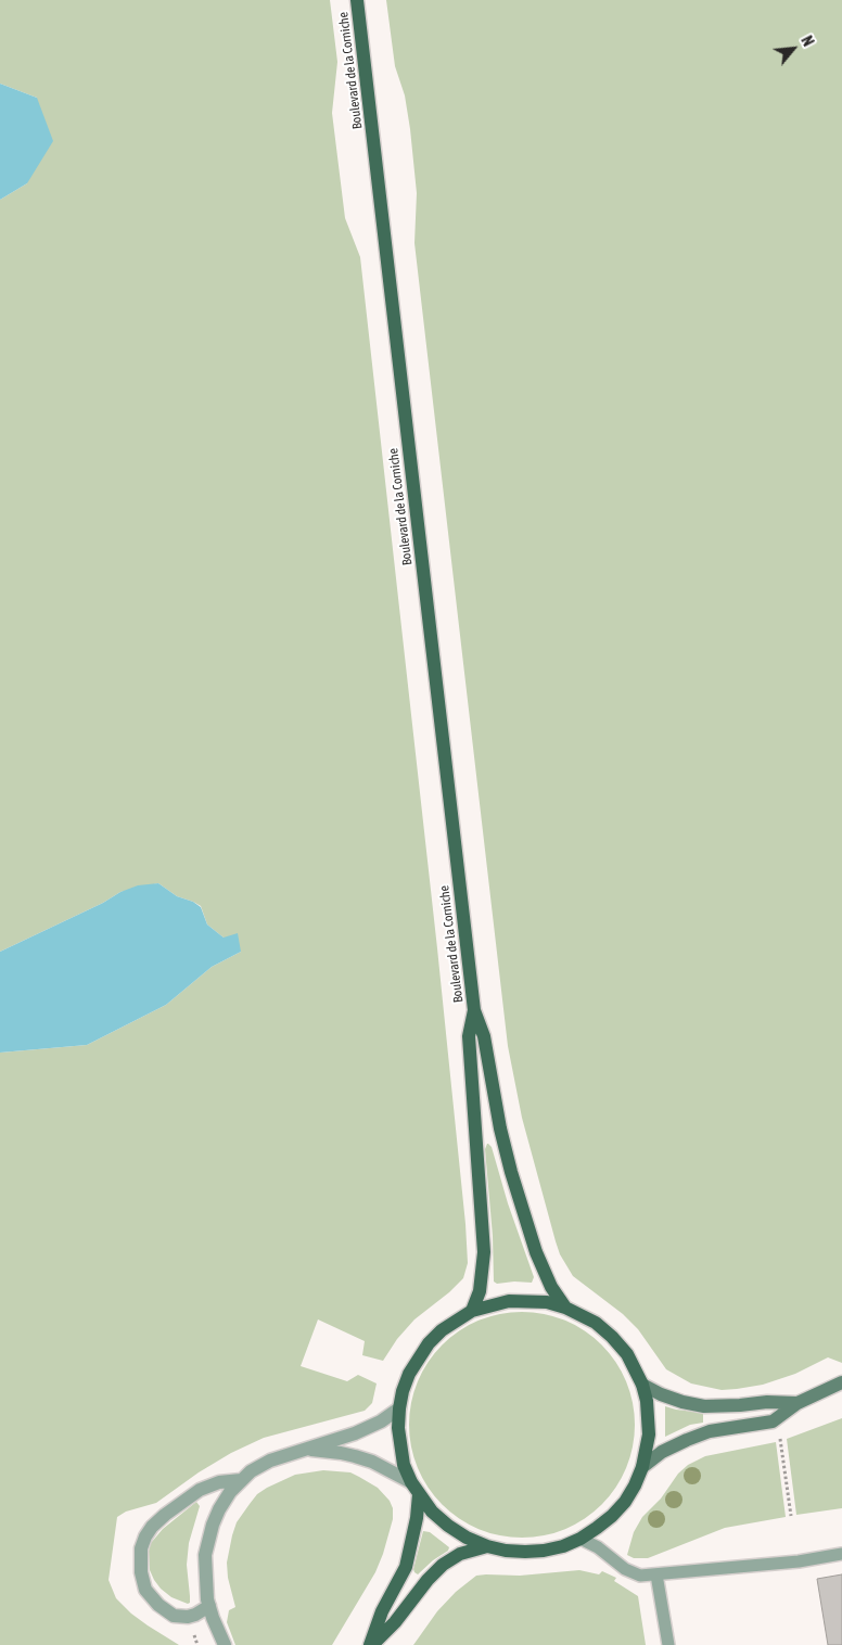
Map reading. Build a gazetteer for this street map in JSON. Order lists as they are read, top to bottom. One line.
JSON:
{"streets":{"main road":["Boulevard de la Corniche"]},"north":"top right"}
